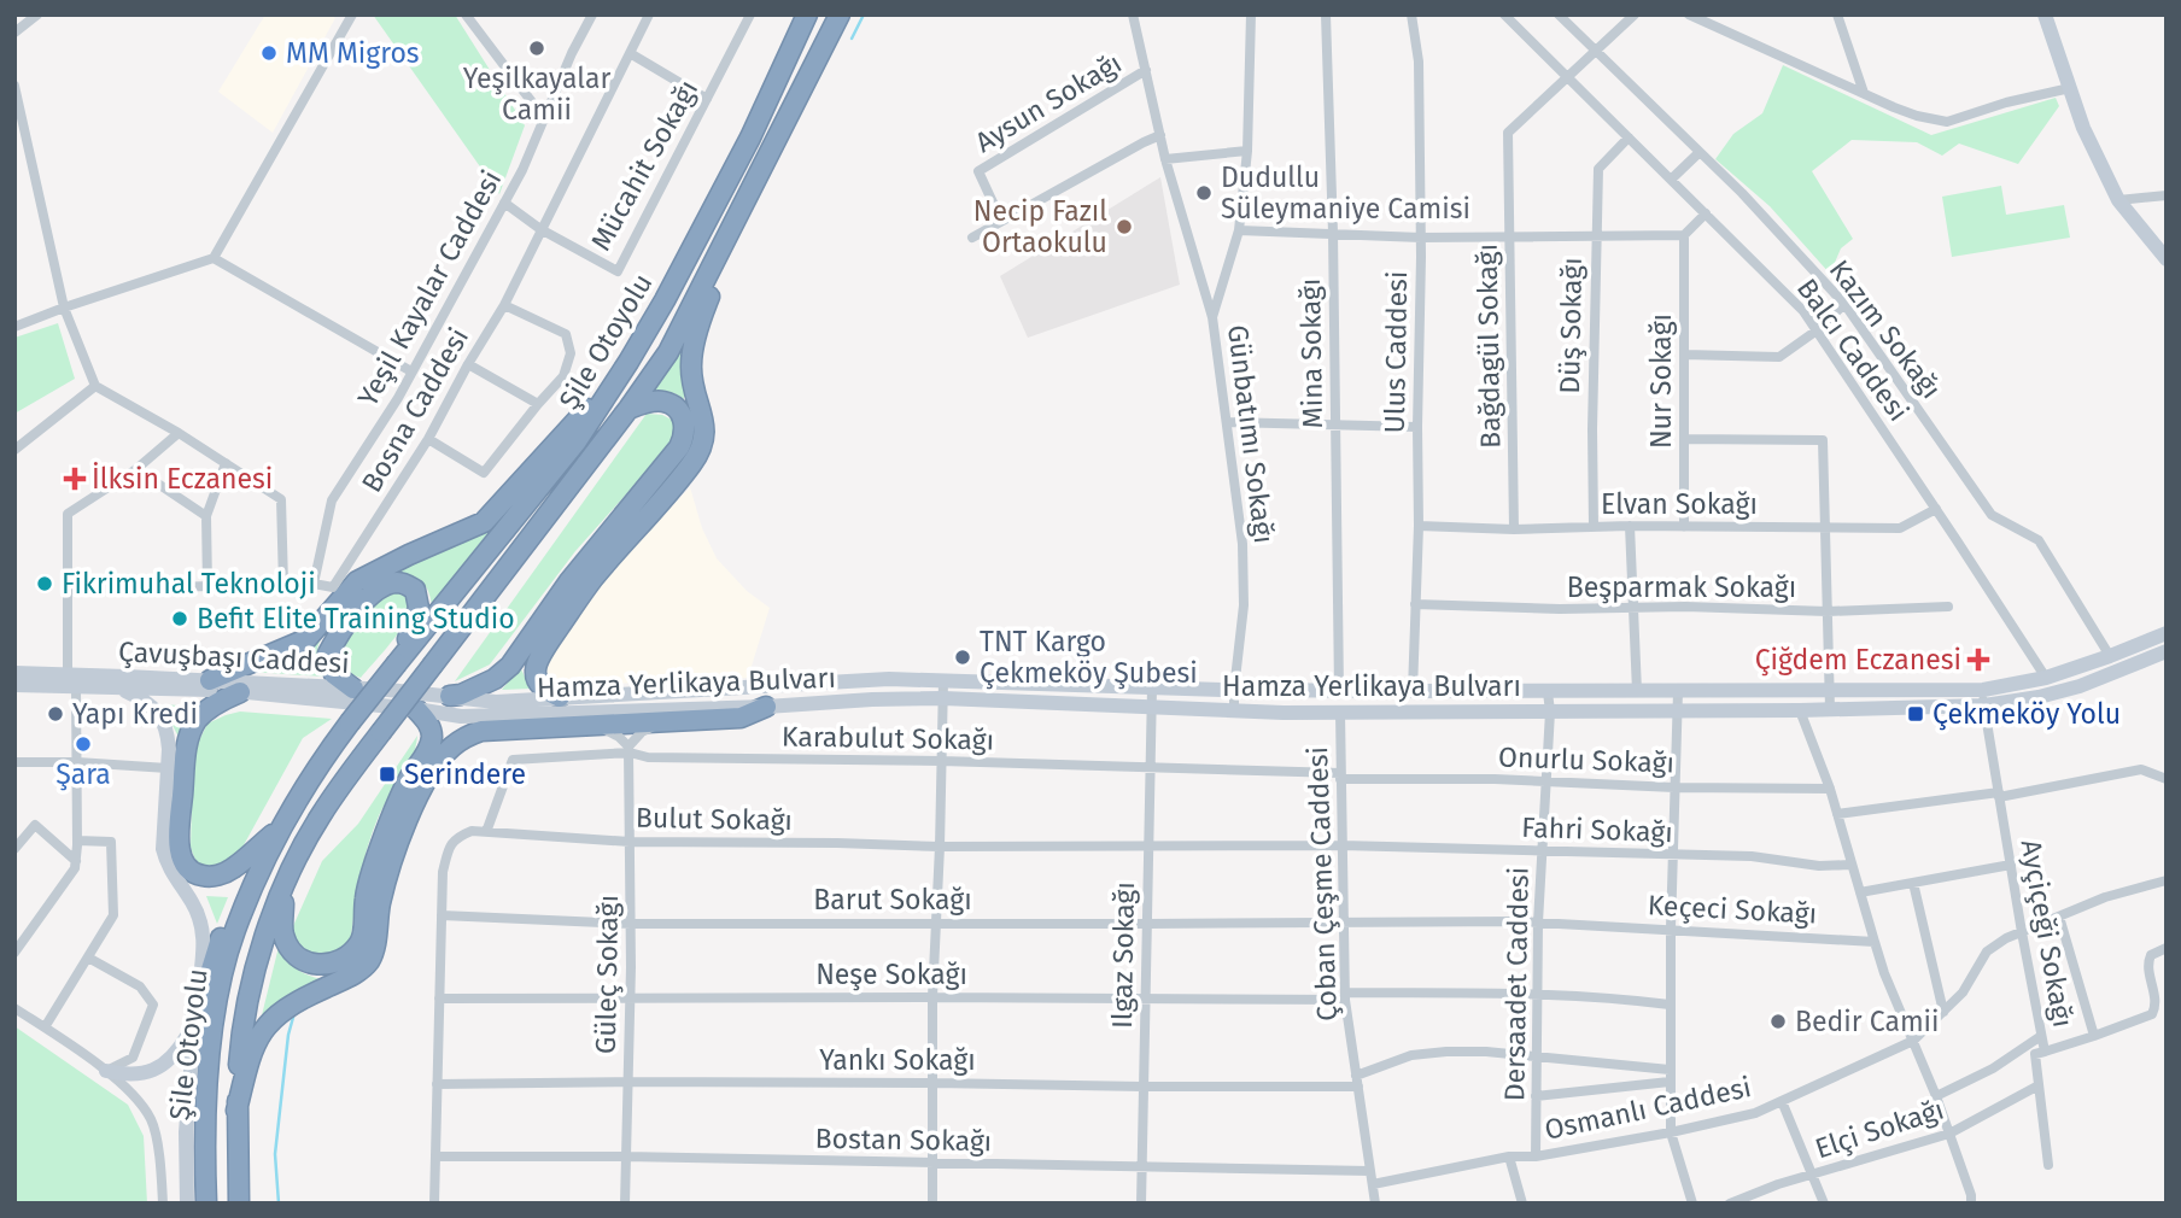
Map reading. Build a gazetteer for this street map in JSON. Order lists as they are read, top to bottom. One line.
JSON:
{"streets":{"highway":["Şile Otoyolu"],"main road":["Çavuşbaşı Caddesi","Hamza Yerlikaya Bulvarı"],"street":["Aysun Sokağı","Mücahit Sokağı","Yeşil Kayalar Caddesi","Düş Sokağı","Kazım Sokağı","Bağdagül Sokağı","Balcı Caddesi","Ulus Caddesi","Mina Sokağı","Nur Sokağı","Bosna Caddesi","Günbatımı Sokağı","Elvan Sokağı","Beşparmak Sokağı","Karabulut Sokağı","Onurlu Sokağı","Bulut Sokağı","Fahri Sokağı","Çoban Çeşme Caddesi","Barut Sokağı","Keçeci Sokağı","Ayçiçeği Sokağı","Ilgaz Sokağı","Güleç Sokağı","Neşe Sokağı","Dersaadet Caddesi","Yankı Sokağı","Osmanlı Caddesi","Elçi Sokağı","Bostan Sokağı"]},"crossings":[["Mücahit Sokağı","Yeşil Kayalar Caddesi"],["Mücahit Sokağı","Bosna Caddesi"],["Yeşil Kayalar Caddesi","Bosna Caddesi"],["Düş Sokağı","Balcı Caddesi"],["Düş Sokağı","Elvan Sokağı"],["Kazım Sokağı","Bağdagül Sokağı"],["Kazım Sokağı","Hamza Yerlikaya Bulvarı"],["Bağdagül Sokağı","Balcı Caddesi"],["Bağdagül Sokağı","Elvan Sokağı"],["Balcı Caddesi","Elvan Sokağı"],["Balcı Caddesi","Hamza Yerlikaya Bulvarı"],["Ulus Caddesi","Elvan Sokağı"],["Ulus Caddesi","Beşparmak Sokağı"],["Ulus Caddesi","Hamza Yerlikaya Bulvarı"],["Mina Sokağı","Hamza Yerlikaya Bulvarı"],["Nur Sokağı","Elvan Sokağı"],["Günbatımı Sokağı","Hamza Yerlikaya Bulvarı"],["Çavuşbaşı Caddesi","Hamza Yerlikaya Bulvarı"],["Hamza Yerlikaya Bulvarı","Çoban Çeşme Caddesi"],["Hamza Yerlikaya Bulvarı","Keçeci Sokağı"],["Hamza Yerlikaya Bulvarı","Ayçiçeği Sokağı"],["Hamza Yerlikaya Bulvarı","Ilgaz Sokağı"],["Hamza Yerlikaya Bulvarı","Dersaadet Caddesi"],["Karabulut Sokağı","Onurlu Sokağı"],["Karabulut Sokağı","Bulut Sokağı"],["Karabulut Sokağı","Çoban Çeşme Caddesi"],["Karabulut Sokağı","Ilgaz Sokağı"],["Karabulut Sokağı","Güleç Sokağı"],["Onurlu Sokağı","Çoban Çeşme Caddesi"],["Onurlu Sokağı","Keçeci Sokağı"],["Onurlu Sokağı","Dersaadet Caddesi"],["Bulut Sokağı","Fahri Sokağı"],["Bulut Sokağı","Çoban Çeşme Caddesi"],["Bulut Sokağı","Barut Sokağı"],["Bulut Sokağı","Ilgaz Sokağı"],["Bulut Sokağı","Güleç Sokağı"],["Bulut Sokağı","Neşe Sokağı"],["Bulut Sokağı","Yankı Sokağı"],["Bulut Sokağı","Bostan Sokağı"],["Fahri Sokağı","Çoban Çeşme Caddesi"],["Fahri Sokağı","Keçeci Sokağı"],["Fahri Sokağı","Dersaadet Caddesi"],["Çoban Çeşme Caddesi","Barut Sokağı"],["Çoban Çeşme Caddesi","Keçeci Sokağı"],["Çoban Çeşme Caddesi","Neşe Sokağı"],["Çoban Çeşme Caddesi","Yankı Sokağı"],["Çoban Çeşme Caddesi","Osmanlı Caddesi"],["Çoban Çeşme Caddesi","Bostan Sokağı"],["Barut Sokağı","Keçeci Sokağı"],["Barut Sokağı","Ilgaz Sokağı"],["Barut Sokağı","Güleç Sokağı"],["Keçeci Sokağı","Dersaadet Caddesi"],["Ayçiçeği Sokağı","Osmanlı Caddesi"],["Ayçiçeği Sokağı","Elçi Sokağı"],["Ilgaz Sokağı","Neşe Sokağı"],["Ilgaz Sokağı","Yankı Sokağı"],["Ilgaz Sokağı","Bostan Sokağı"],["Güleç Sokağı","Neşe Sokağı"],["Güleç Sokağı","Yankı Sokağı"],["Güleç Sokağı","Bostan Sokağı"],["Neşe Sokağı","Dersaadet Caddesi"],["Dersaadet Caddesi","Yankı Sokağı"],["Dersaadet Caddesi","Osmanlı Caddesi"]],"places":{"other":["Yeşilkayalar Camii","MM Migros","Dudullu Süleymaniye Camisi","Necip Fazıl Ortaokulu","Fikrimuhal Teknoloji","Befit Elite Training Studio","TNT Kargo Çekmeköy Şubesi","Yapı Kredi","Şara","Bedir Camii"],"health":["İlksin Eczanesi","Çiğdem Eczanesi"],"transit":["Çekmeköy Yolu","Serindere"]}}
